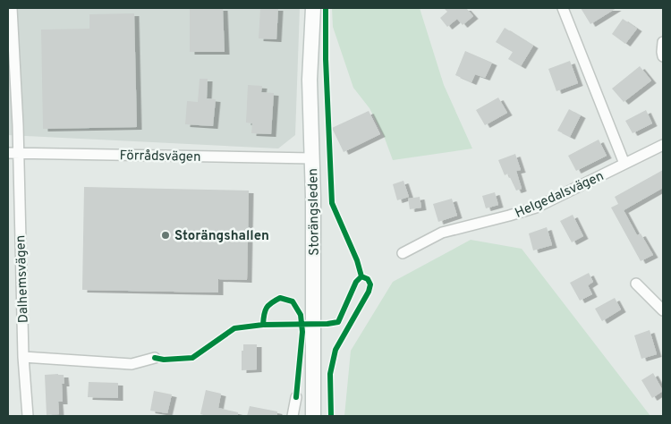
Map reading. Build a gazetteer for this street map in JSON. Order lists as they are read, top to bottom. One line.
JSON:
{"streets":{"main road":["Storängsleden"],"street":["Förrådsvägen","Helgedalsvägen","Dalhemsvägen"]},"crossings":[["Förrådsvägen","Storängsleden"],["Förrådsvägen","Dalhemsvägen"]],"places":["Storängshallen"]}
